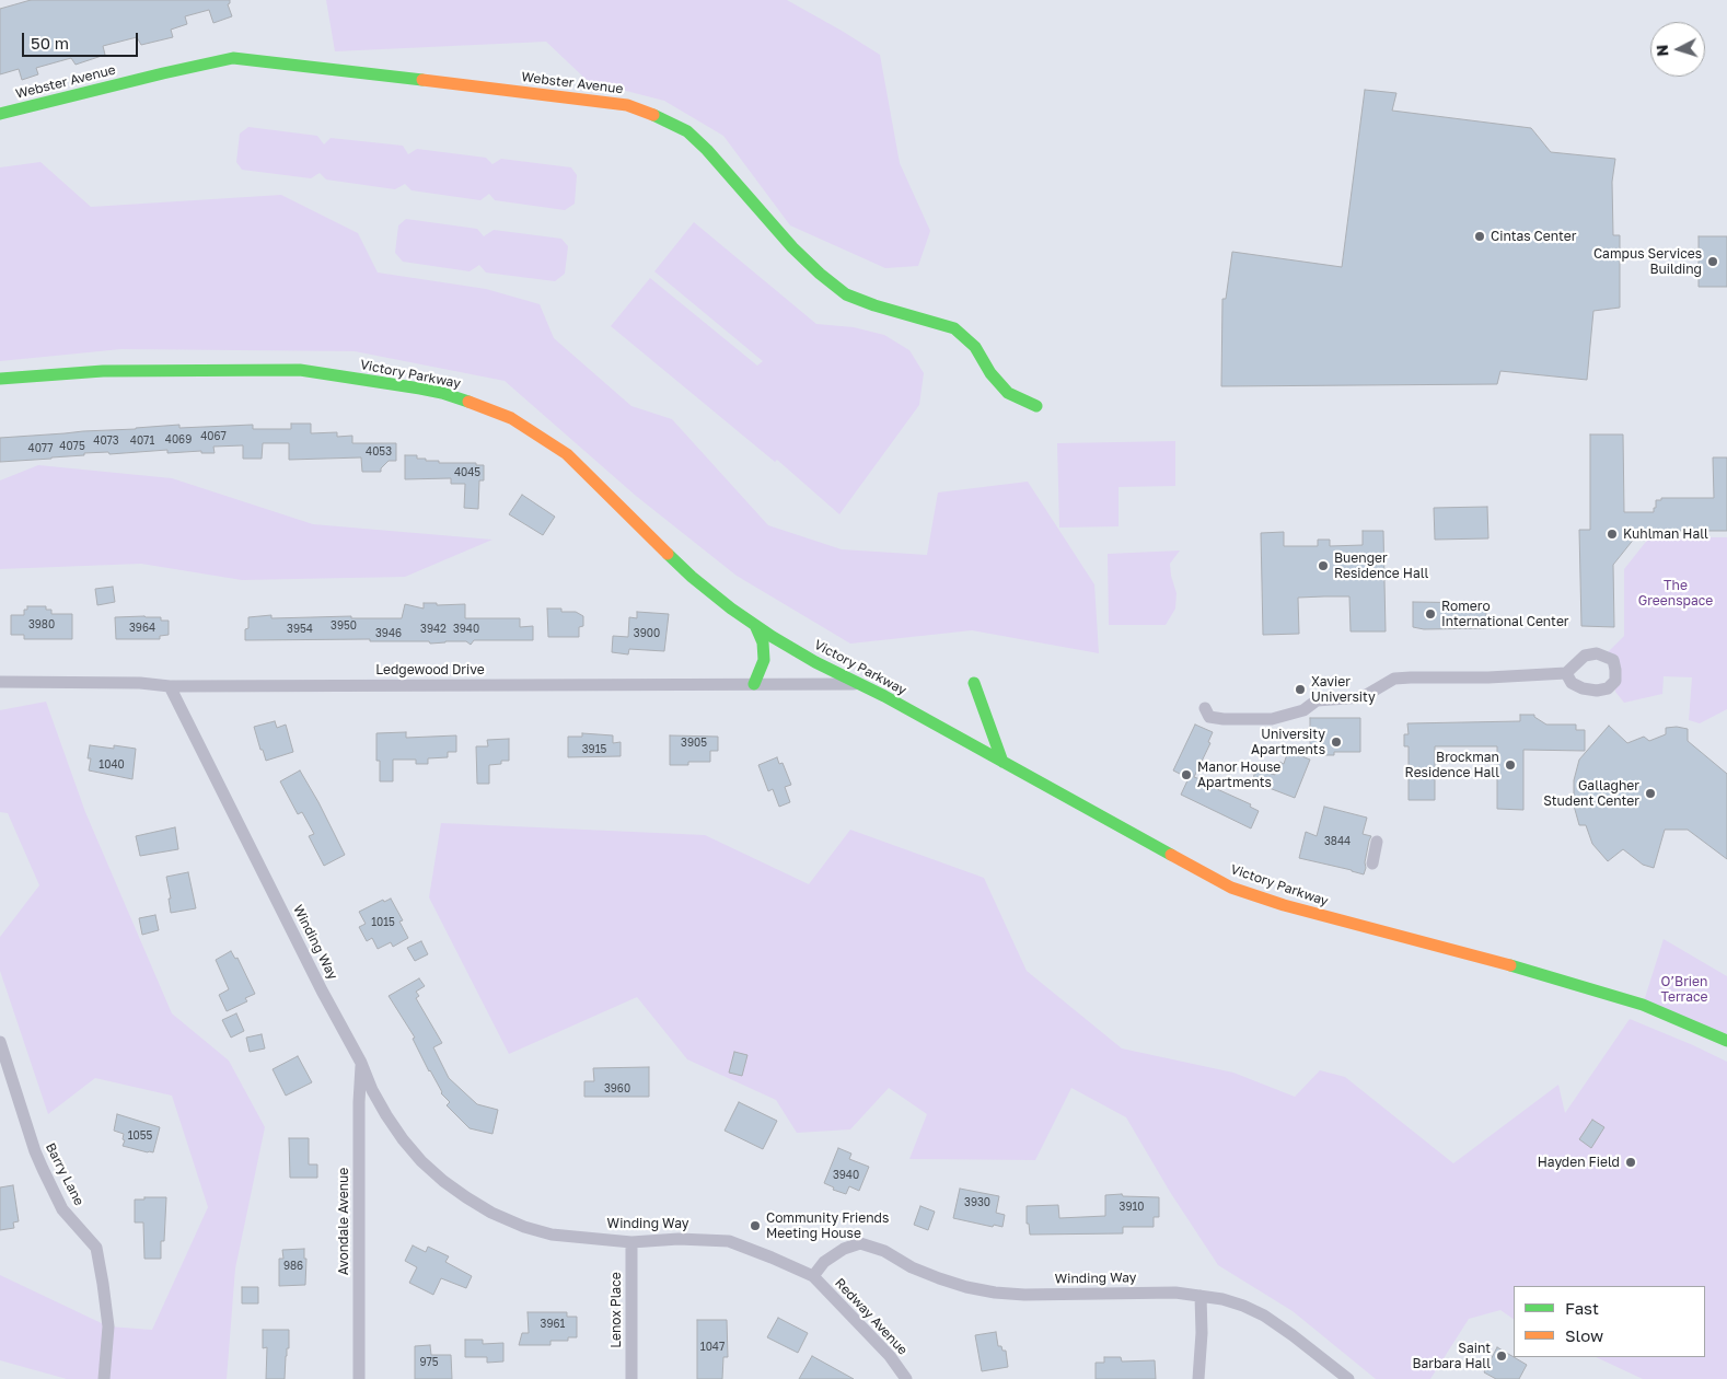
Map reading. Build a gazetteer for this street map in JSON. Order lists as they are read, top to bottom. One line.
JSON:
{"streets":{"street":["Webster Avenue","Victory Parkway","Ledgewood Drive","Winding Way","Barry Lane","Avondale Avenue","Lenox Place","Redway Avenue"]},"crossings":[["Victory Parkway","Ledgewood Drive"],["Ledgewood Drive","Winding Way"],["Winding Way","Avondale Avenue"],["Winding Way","Lenox Place"],["Winding Way","Redway Avenue"]],"parks":["The Greenspace","O’Brien Terrace"],"places":["Cintas Center","Campus Services Building","Kuhlman Hall","Buenger Residence Hall","Romero International Center","Xavier University","University Apartments","Brockman Residence Hall","Manor House Apartments","Gallagher Student Center","Hayden Field","Community Friends Meeting House","Saint Barbara Hall"],"house_numbers":["4067","4069","4073","4071","4075","4077","4053","4045","3980","3950","3964","3954","3942","3940","3946","3900","3905","3915","1040","3844","1015","3960","1055","3940","3930","3910","986","3961","1047","975"],"legend":["Fast","Slow"],"scale_bar":"50 m","north":"left"}
